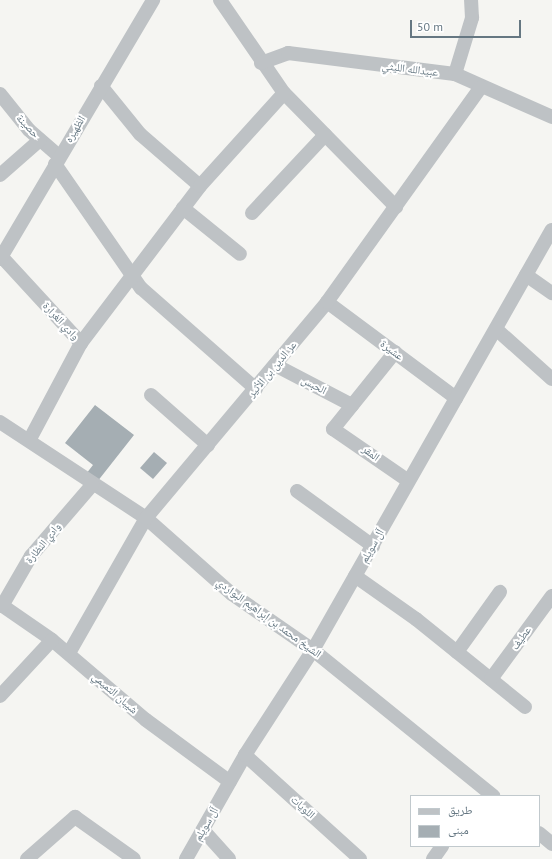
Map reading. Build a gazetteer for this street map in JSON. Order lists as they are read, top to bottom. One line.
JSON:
{"streets":{"street":["عبيدالله الليثي","حصينة","الظهيره","وادي الغرارة","عشيرة","عز الدين بن الأثير","الحبس","المقر","وادي النظارة","آل سويلم","الشيخ محمد بن إبراهيم البواردي","عطيف","شيبان التميمي","اللويات"]},"crossings":[["عبيدالله الليثي","عز الدين بن الأثير"],["حصينة","الظهيره"],["حصينة","عز الدين بن الأثير"],["الظهيره","وادي الغرارة"],["وادي الغرارة","الشيخ محمد بن إبراهيم البواردي"],["عشيرة","عز الدين بن الأثير"],["عشيرة","آل سويلم"],["عز الدين بن الأثير","الحبس"],["عز الدين بن الأثير","الشيخ محمد بن إبراهيم البواردي"],["عز الدين بن الأثير","شيبان التميمي"],["الحبس","المقر"],["المقر","آل سويلم"],["وادي النظارة","الشيخ محمد بن إبراهيم البواردي"],["وادي النظارة","شيبان التميمي"],["آل سويلم","الشيخ محمد بن إبراهيم البواردي"],["آل سويلم","شيبان التميمي"],["آل سويلم","اللويات"]],"legend":["طريق","مبنى"],"scale_bar":"50 m"}
